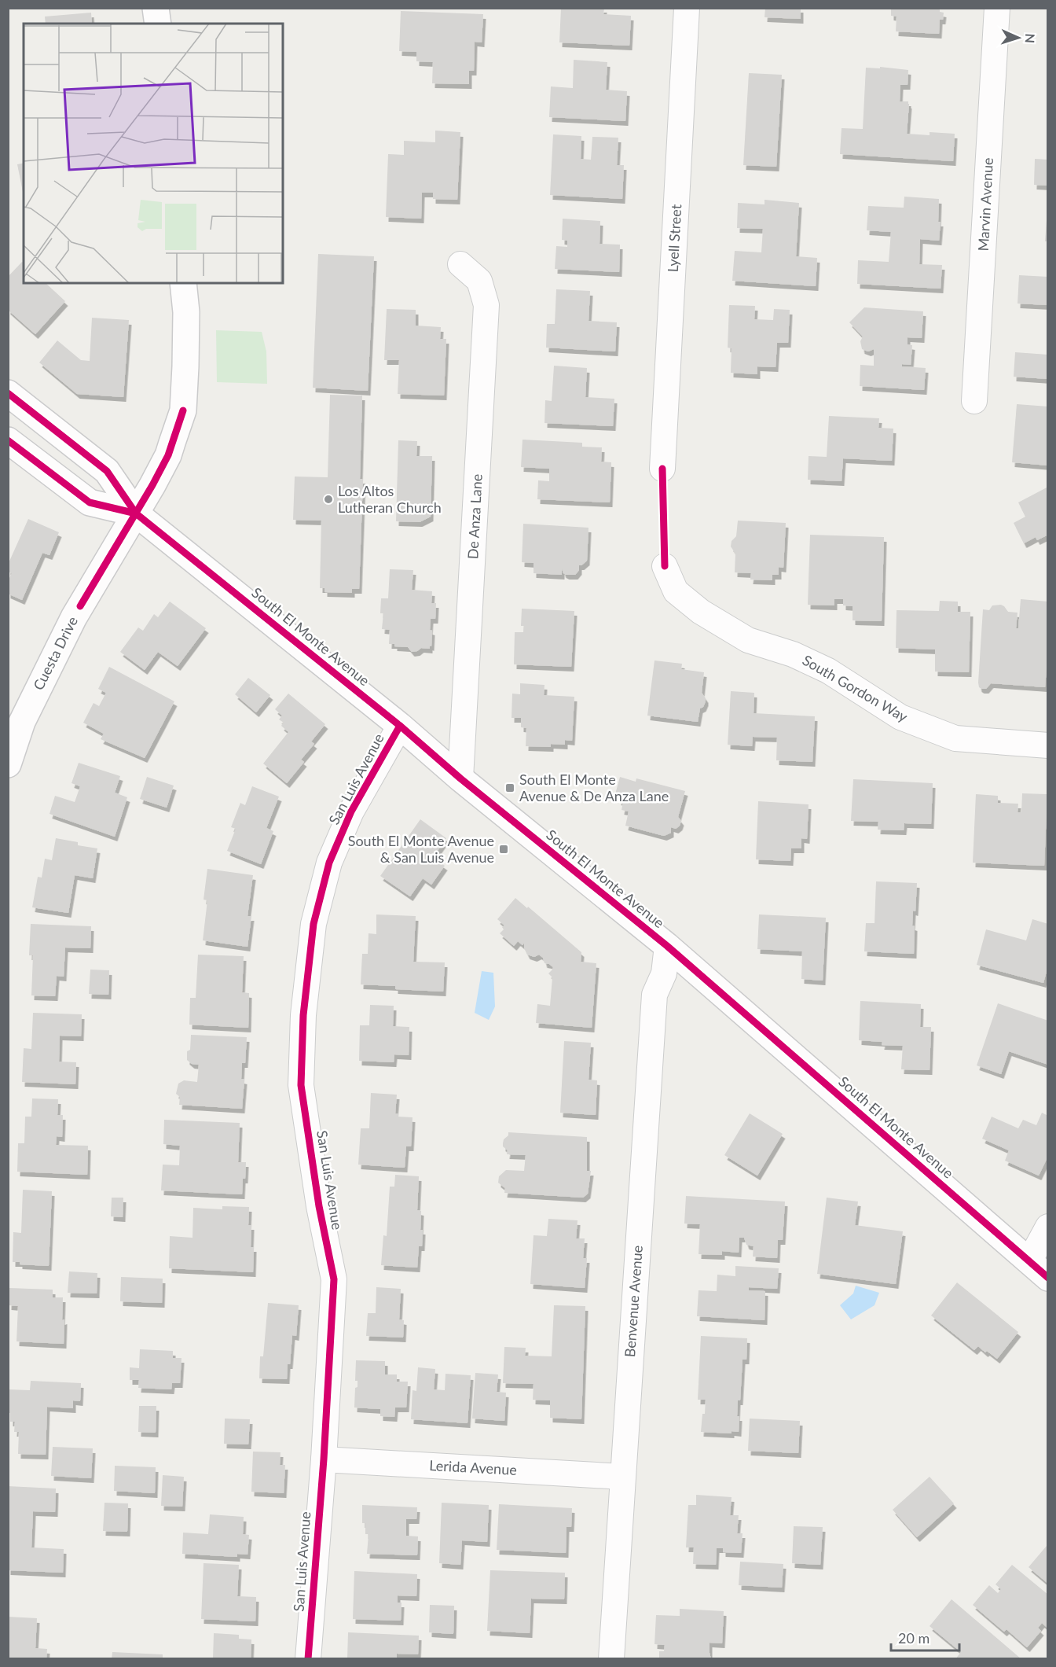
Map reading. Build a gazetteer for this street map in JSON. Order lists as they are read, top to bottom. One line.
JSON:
{"streets":{"main road":["South El Monte Avenue","Cuesta Drive"],"street":["Marvin Avenue","Lyell Street","De Anza Lane","South Gordon Way","San Luis Avenue","Benvenue Avenue","Lerida Avenue"]},"crossings":[["De Anza Lane","South El Monte Avenue"],["South El Monte Avenue","Cuesta Drive"],["South El Monte Avenue","San Luis Avenue"],["South El Monte Avenue","Benvenue Avenue"],["San Luis Avenue","Lerida Avenue"],["Benvenue Avenue","Lerida Avenue"]],"places":{"other":["Los Altos Lutheran Church"],"transit":["South El Monte Avenue & De Anza Lane","South El Monte Avenue & San Luis Avenue"]},"scale_bar":"20 m","north":"right"}
